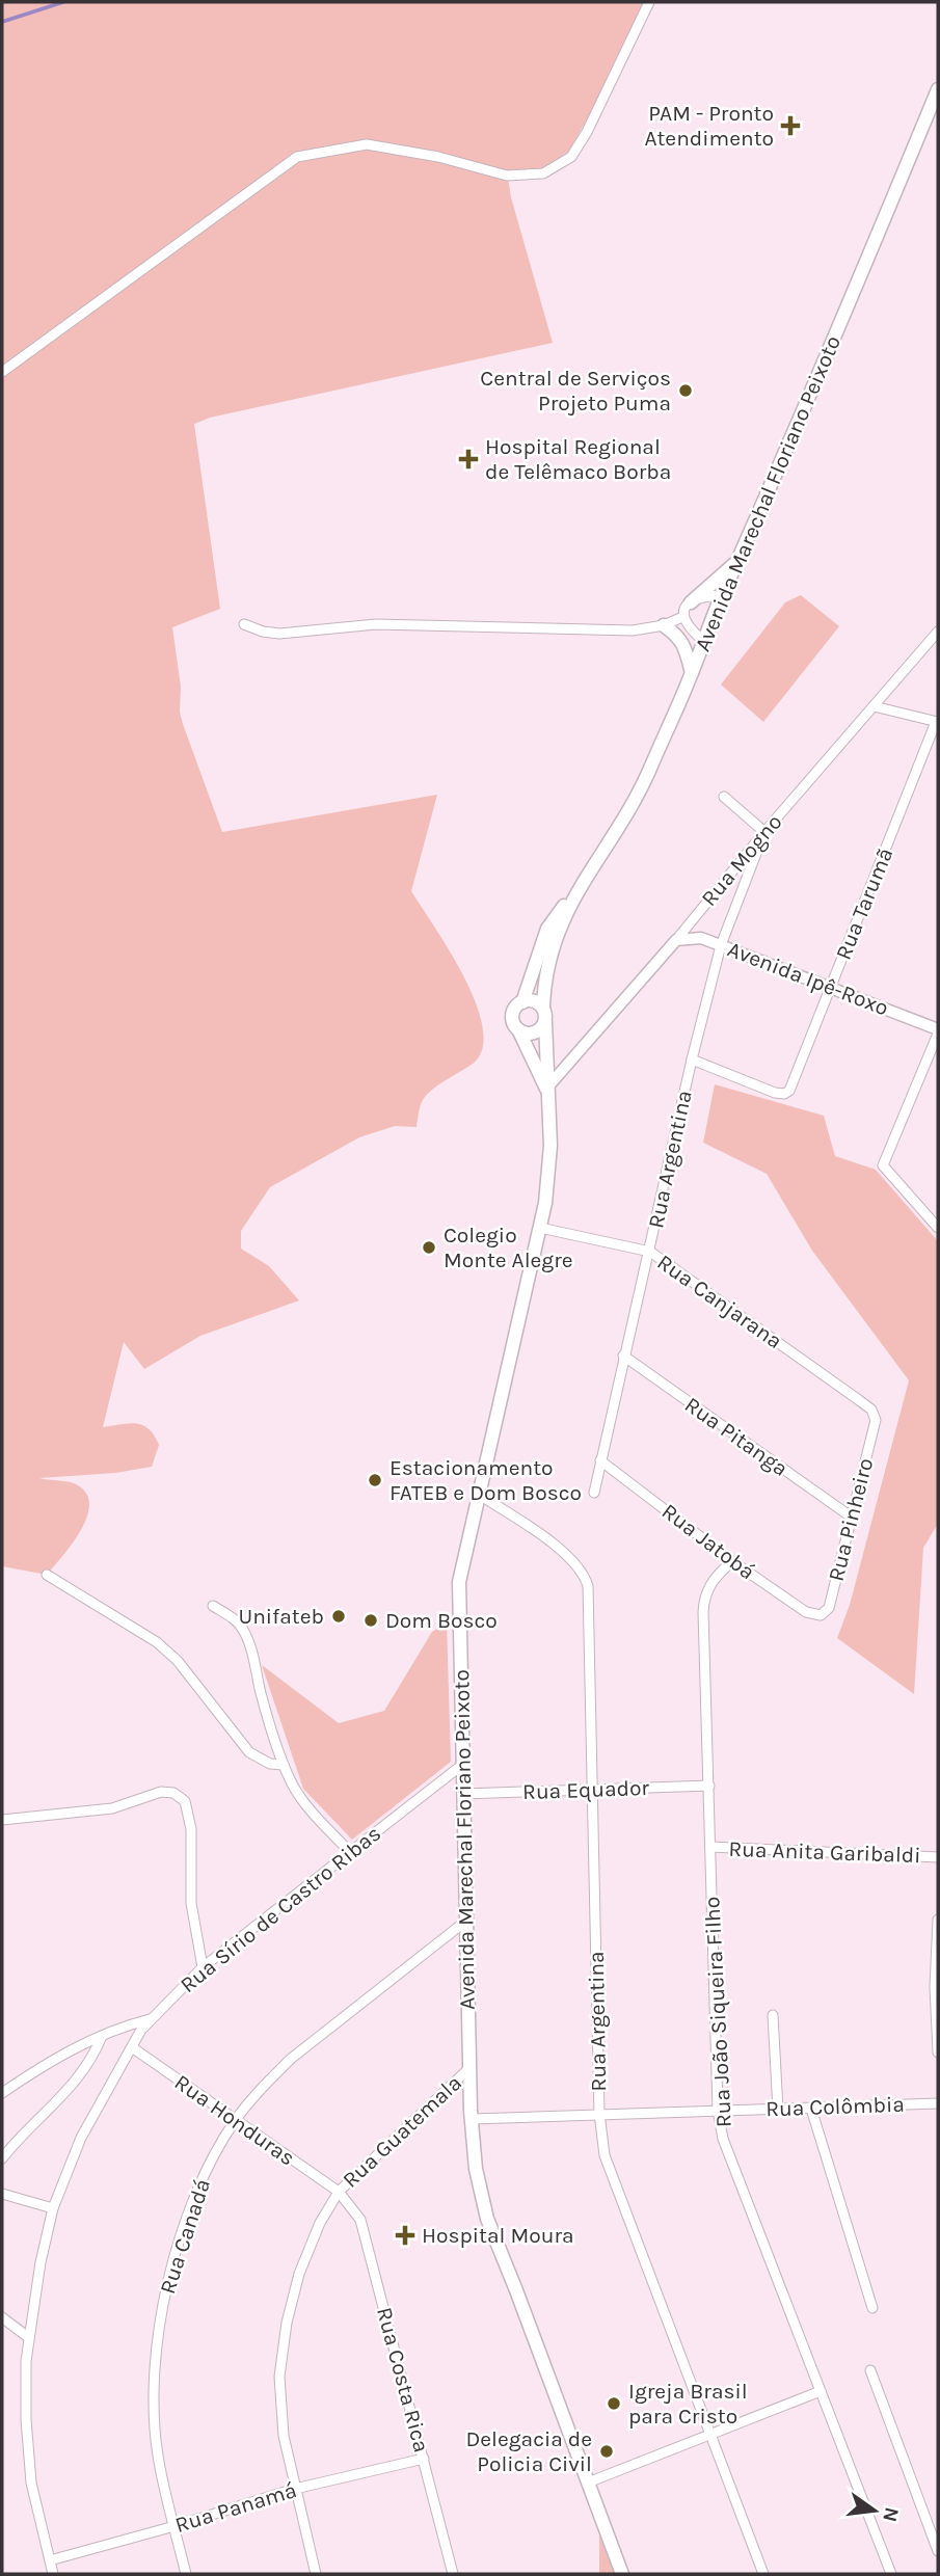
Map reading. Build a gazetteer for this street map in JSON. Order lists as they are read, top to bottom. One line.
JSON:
{"streets":{"main road":["Avenida Marechal Floriano Peixoto"],"street":["Rua Mogno","Rua Tarumã","Avenida Ipê-Roxo","Rua Argentina","Rua Canjarana","Rua Pitanga","Rua Pinheiro","Rua Jatobá","Rua Equador","Rua Anita Garibaldi","Rua Sírio de Castro Ribas","Rua João Siqueira Filho","Rua Colômbia","Rua Honduras","Rua Guatemala","Rua Canadá","Rua Costa Rica","Rua Panamá"]},"crossings":[["Avenida Marechal Floriano Peixoto","Rua Mogno"],["Avenida Marechal Floriano Peixoto","Rua Argentina"],["Avenida Marechal Floriano Peixoto","Rua Canjarana"],["Avenida Marechal Floriano Peixoto","Rua Equador"],["Avenida Marechal Floriano Peixoto","Rua Sírio de Castro Ribas"],["Avenida Marechal Floriano Peixoto","Rua Colômbia"],["Avenida Marechal Floriano Peixoto","Rua Guatemala"],["Avenida Marechal Floriano Peixoto","Rua Canadá"],["Rua Mogno","Avenida Ipê-Roxo"],["Rua Mogno","Rua Argentina"],["Rua Tarumã","Avenida Ipê-Roxo"],["Rua Tarumã","Rua Argentina"],["Avenida Ipê-Roxo","Rua Argentina"],["Rua Argentina","Rua Canjarana"],["Rua Argentina","Rua Pitanga"],["Rua Argentina","Rua Jatobá"],["Rua Argentina","Rua Equador"],["Rua Argentina","Rua Colômbia"],["Rua Canjarana","Rua Pinheiro"],["Rua Pitanga","Rua Pinheiro"],["Rua Pinheiro","Rua Jatobá"],["Rua Jatobá","Rua João Siqueira Filho"],["Rua Equador","Rua João Siqueira Filho"],["Rua Anita Garibaldi","Rua João Siqueira Filho"],["Rua Sírio de Castro Ribas","Rua Honduras"],["Rua Sírio de Castro Ribas","Rua Panamá"],["Rua João Siqueira Filho","Rua Colômbia"],["Rua Honduras","Rua Guatemala"],["Rua Honduras","Rua Canadá"],["Rua Honduras","Rua Costa Rica"],["Rua Guatemala","Rua Costa Rica"],["Rua Guatemala","Rua Panamá"],["Rua Canadá","Rua Panamá"],["Rua Costa Rica","Rua Panamá"]],"places":{"health":["PAM - Pronto Atendimento","Hospital Regional de Telêmaco Borba","Hospital Moura"],"other":["Central de Serviços Projeto Puma","Colegio Monte Alegre","Estacionamento FATEB e Dom Bosco","Unifateb","Dom Bosco","Igreja Brasil para Cristo","Delegacia de Policia Civil"]},"north":"right"}
